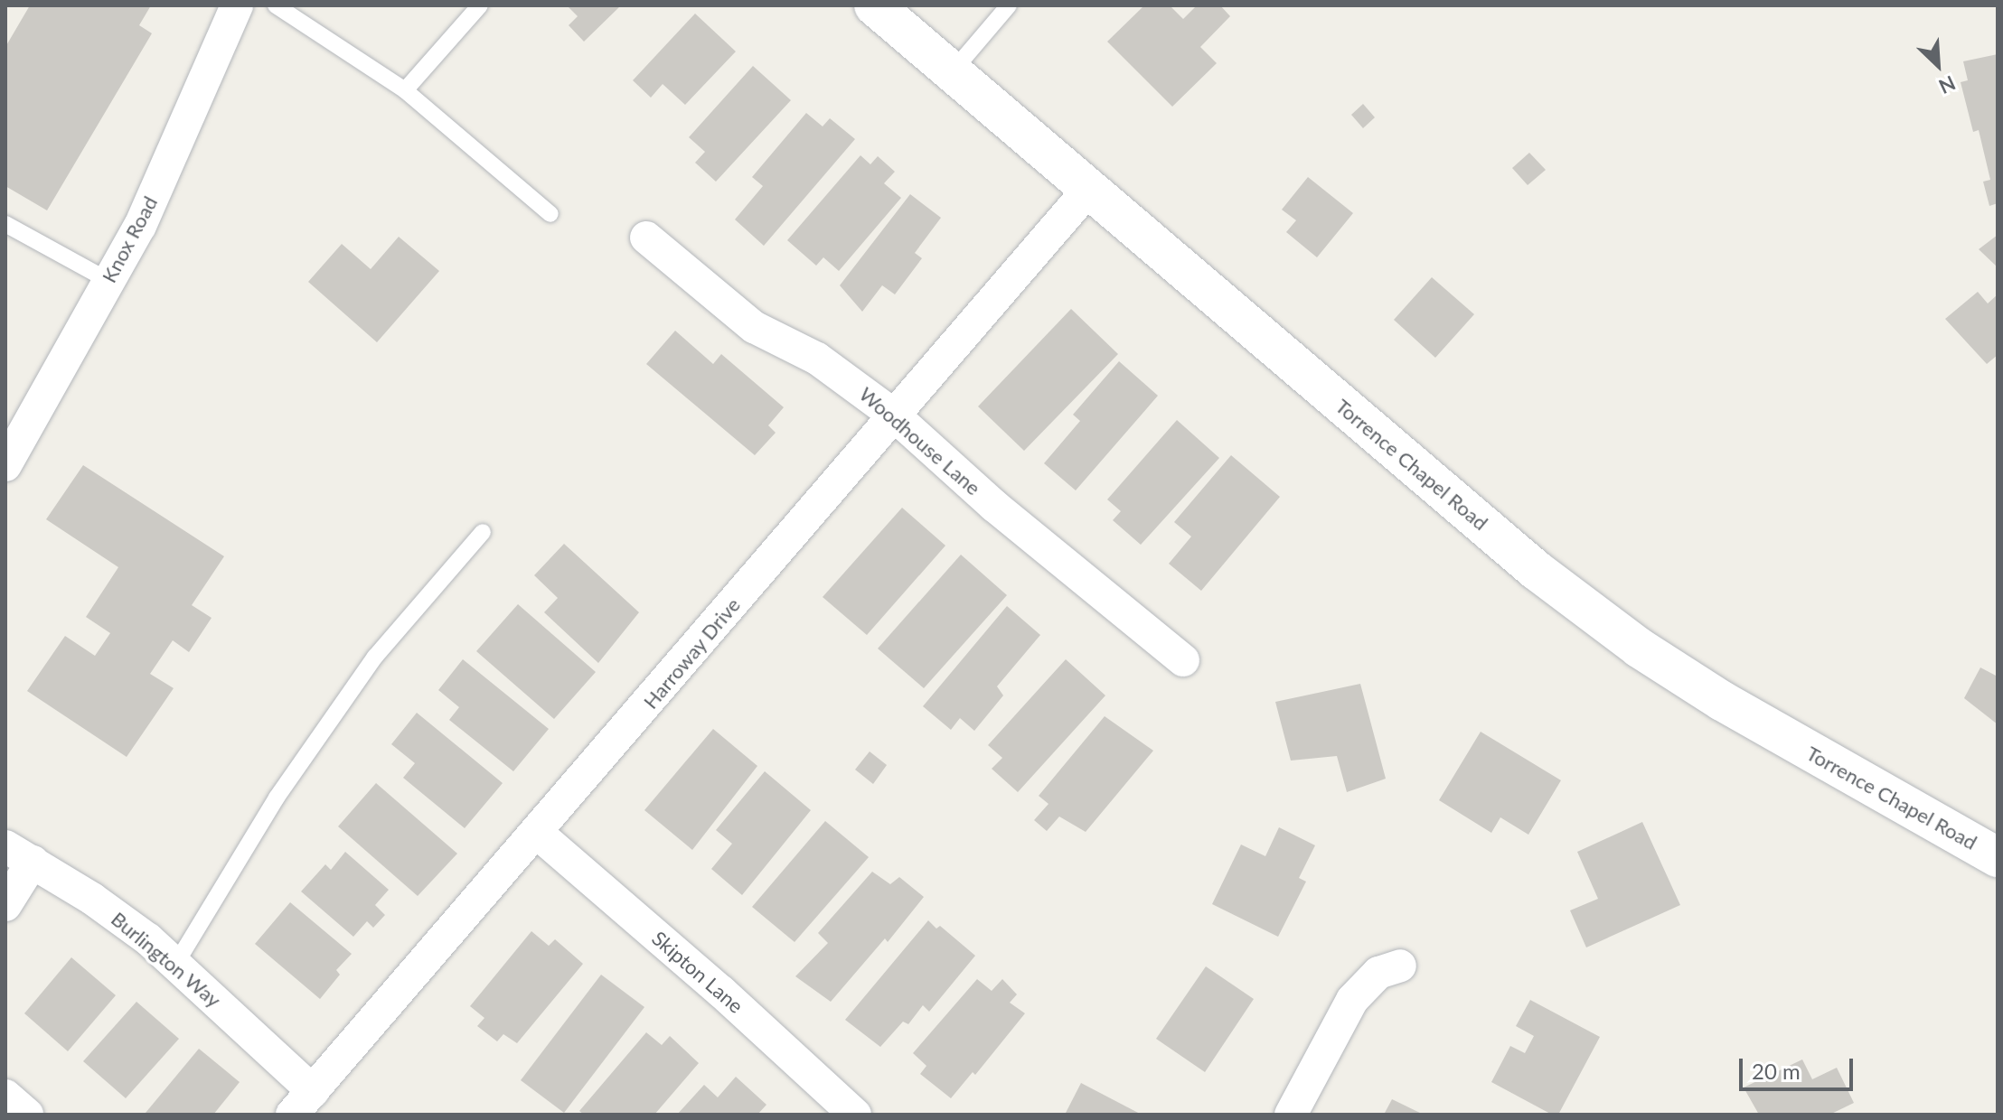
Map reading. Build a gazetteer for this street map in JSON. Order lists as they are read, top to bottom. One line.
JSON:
{"streets":{"street":["Knox Road","Woodhouse Lane","Torrence Chapel Road","Harroway Drive","Burlington Way","Skipton Lane"]},"crossings":[["Woodhouse Lane","Harroway Drive"],["Torrence Chapel Road","Harroway Drive"],["Harroway Drive","Burlington Way"],["Harroway Drive","Skipton Lane"]],"scale_bar":"20 m","north":"bottom right"}
